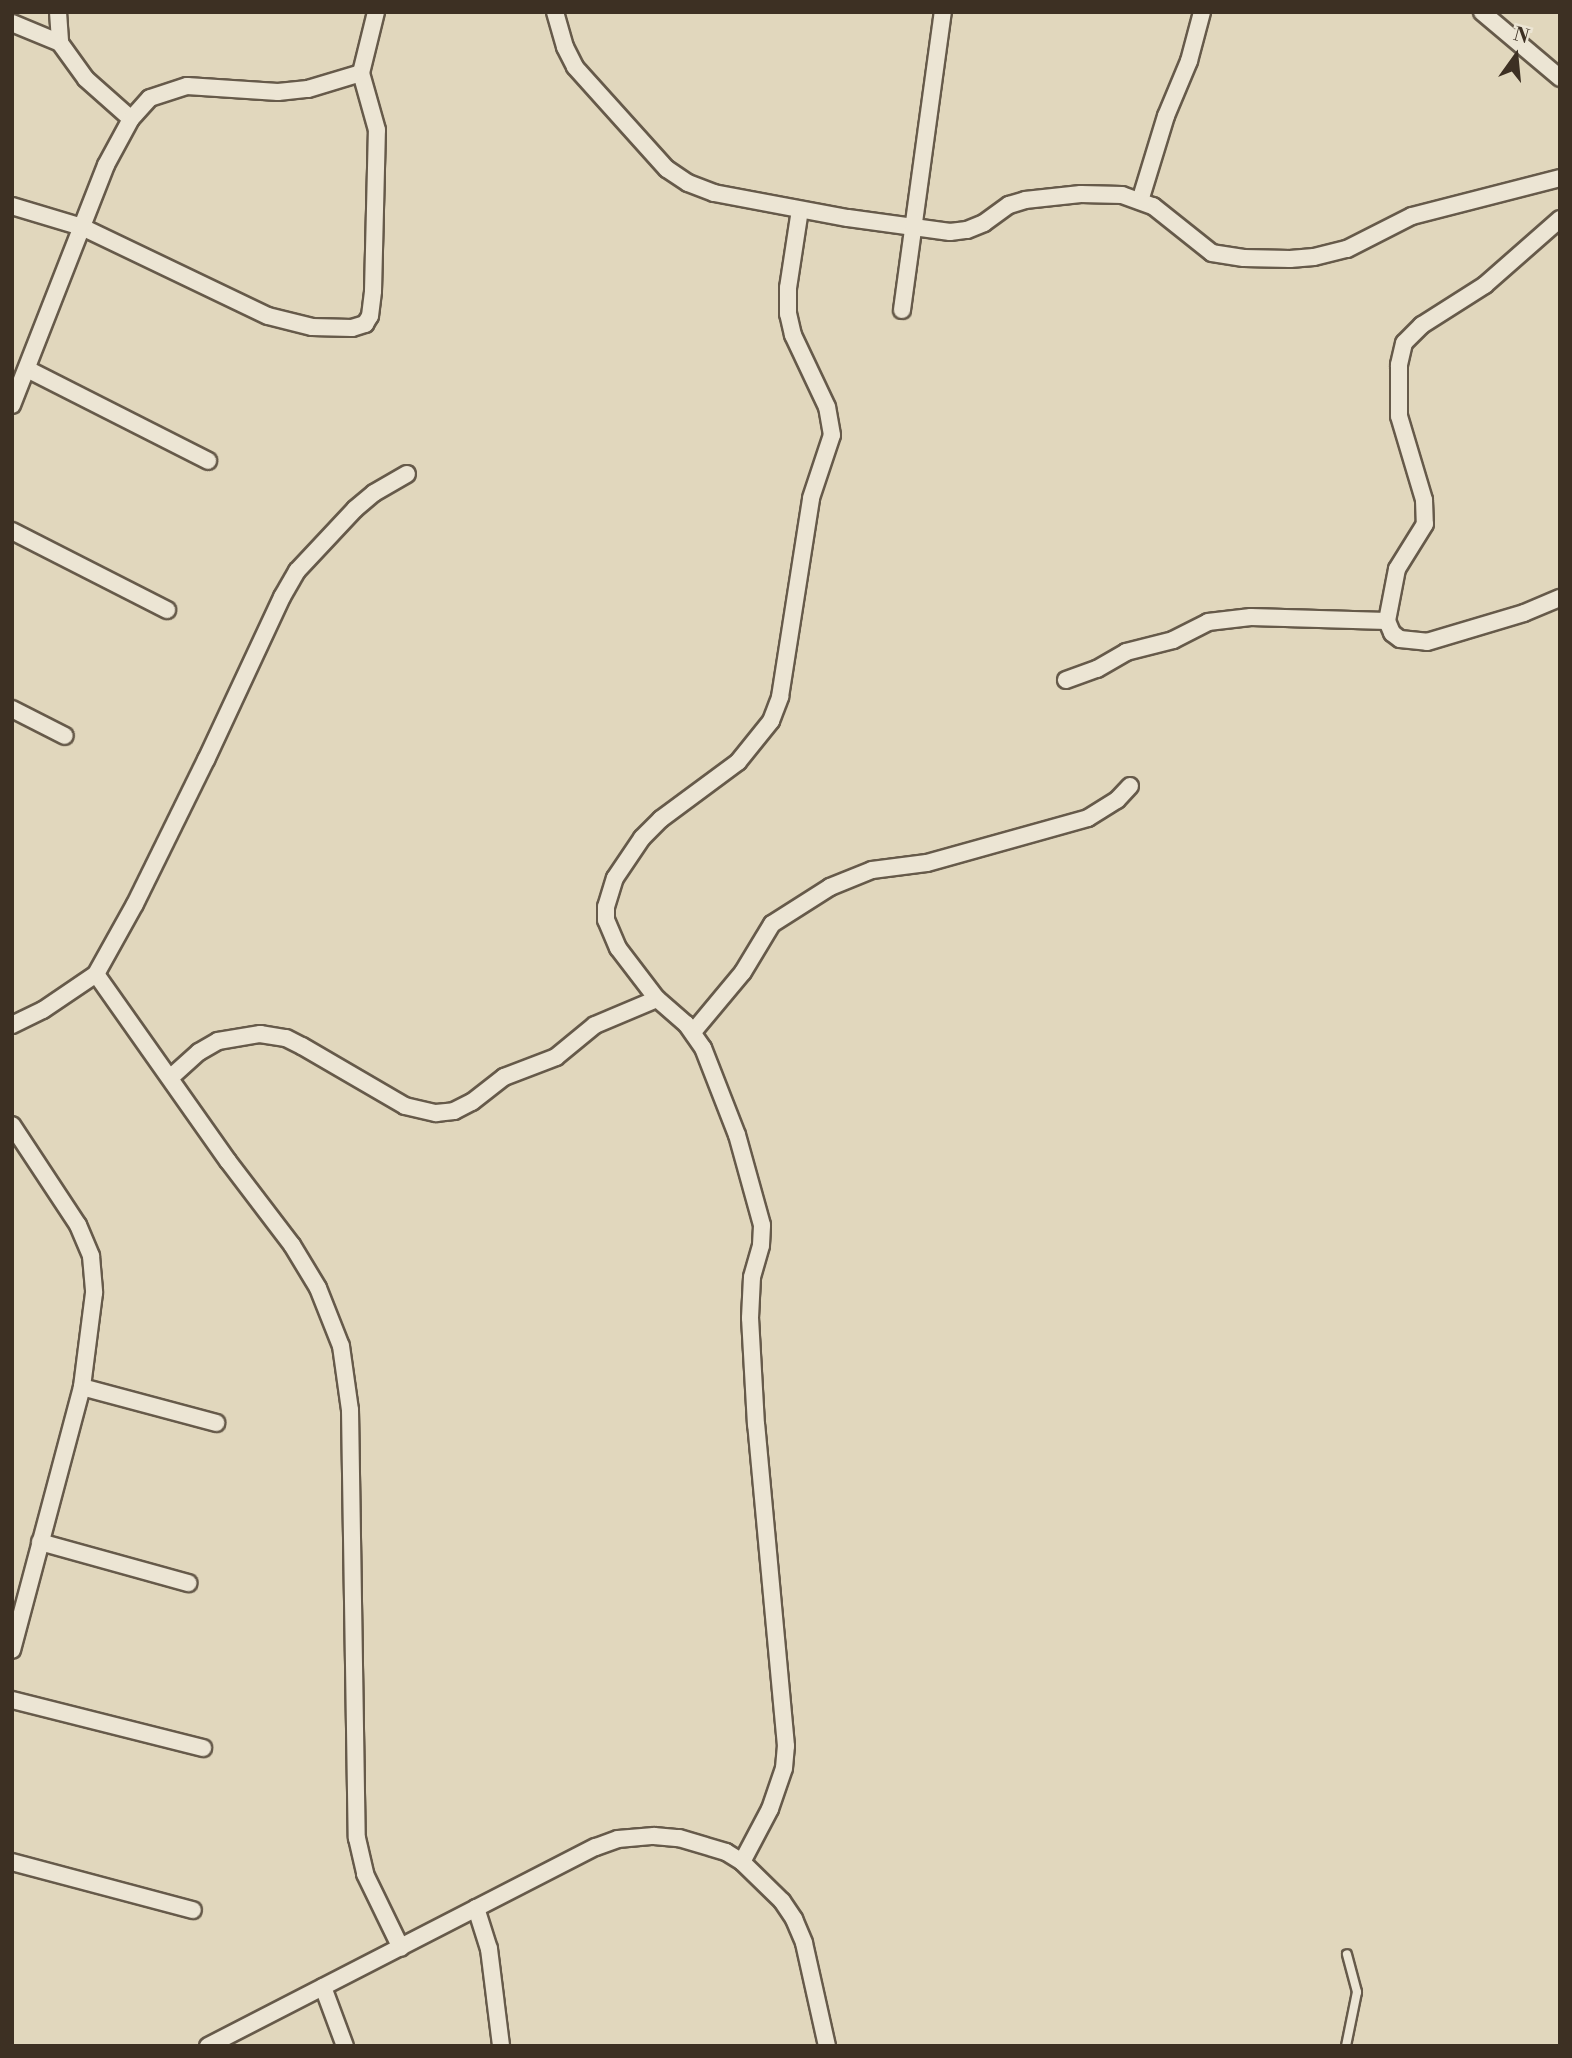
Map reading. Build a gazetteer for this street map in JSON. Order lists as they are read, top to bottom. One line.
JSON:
{"north":"top"}
